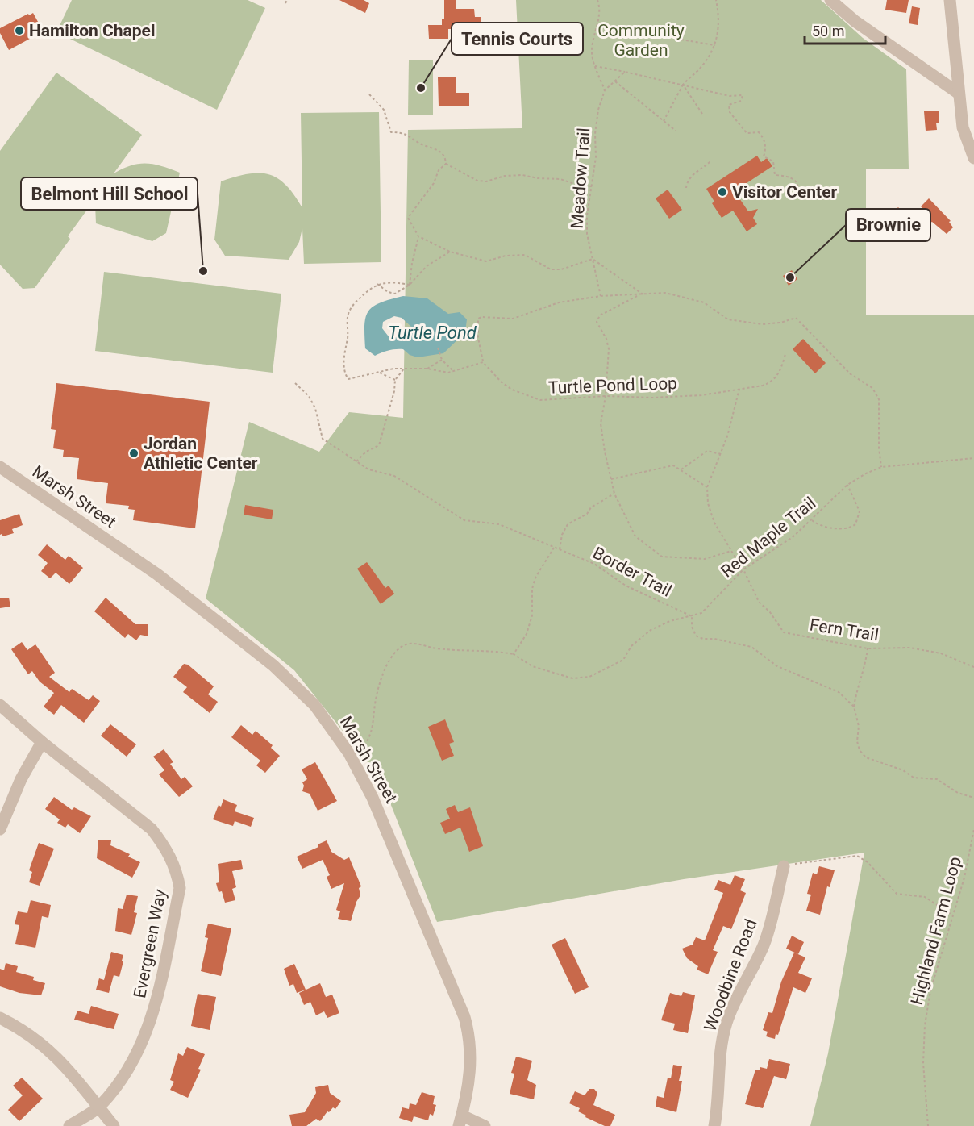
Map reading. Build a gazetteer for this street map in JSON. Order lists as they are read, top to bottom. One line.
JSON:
{"streets":{"street":["Marsh Street","Evergreen Way","Woodbine Road"],"path":["Meadow Trail","Turtle Pond Loop","Red Maple Trail","Border Trail","Fern Trail","Highland Farm Loop"]},"crossings":[["Red Maple Trail","Border Trail"],["Red Maple Trail","Fern Trail"]],"water":["Turtle Pond"],"parks":["Community Garden"],"places":["Hamilton Chapel","Tennis Courts","Visitor Center","Belmont Hill School","Brownie","Jordan Athletic Center"],"scale_bar":"50 m"}
